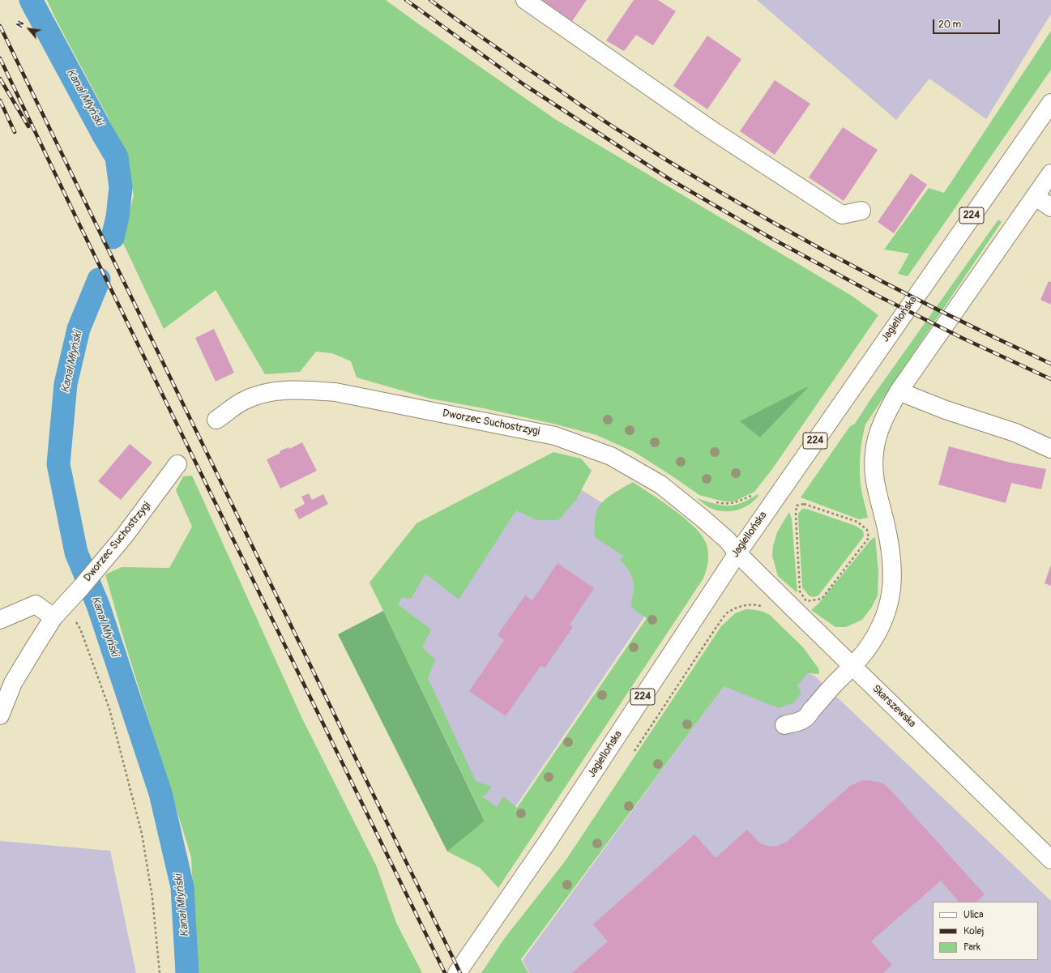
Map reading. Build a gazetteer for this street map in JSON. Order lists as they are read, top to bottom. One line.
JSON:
{"streets":{"street":["224","Jagiellońska","Dworzec Suchostrzygi","Skarszewska"]},"crossings":[["Jagiellońska","Dworzec Suchostrzygi"],["Jagiellońska","Skarszewska"],["Dworzec Suchostrzygi","Skarszewska"]],"water":["Kanał Młyński"],"legend":["Ulica","Kolej","Park"],"scale_bar":"20 m","north":"top left"}
